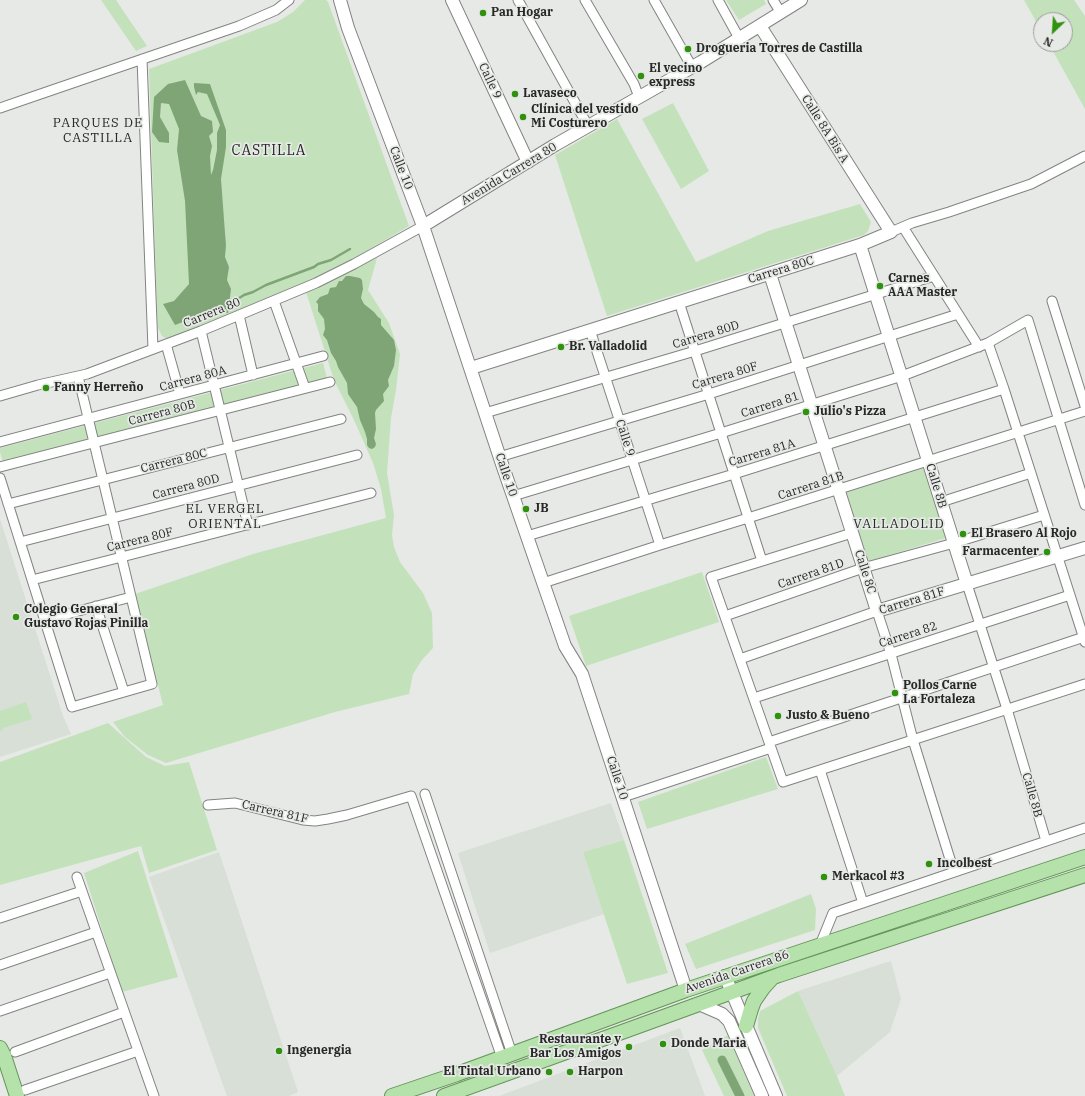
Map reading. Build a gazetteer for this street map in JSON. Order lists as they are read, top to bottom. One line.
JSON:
{"streets":{"main road":["Avenida Carrera 86"],"street":["Calle 9","Calle 8A Bis A","Calle 10","Avenida Carrera 80","Carrera 80C","Carrera 80","Carrera 80D","Carrera 80F","Carrera 80A","Carrera 81","Carrera 80B","Carrera 81A","Carrera 81B","Calle 8B","Calle 8C","Carrera 81D","Carrera 81F","Carrera 82"]},"crossings":[["Calle 9","Avenida Carrera 80"],["Calle 9","Carrera 80C"],["Calle 9","Carrera 80D"],["Calle 9","Carrera 80F"],["Calle 9","Carrera 81"],["Calle 9","Carrera 81A"],["Calle 9","Carrera 81B"],["Calle 8A Bis A","Avenida Carrera 80"],["Calle 8A Bis A","Carrera 80C"],["Calle 10","Avenida Carrera 80"],["Calle 10","Carrera 80C"],["Calle 10","Carrera 80"],["Calle 10","Carrera 80D"],["Calle 10","Carrera 80F"],["Calle 10","Carrera 81"],["Calle 10","Carrera 81A"],["Calle 10","Carrera 81B"],["Calle 10","Avenida Carrera 86"],["Avenida Carrera 80","Carrera 80"],["Carrera 80C","Calle 8B"],["Carrera 80C","Calle 8C"],["Carrera 80D","Calle 8B"],["Carrera 80D","Calle 8C"],["Carrera 80F","Calle 8B"],["Carrera 80F","Calle 8C"],["Carrera 81","Carrera 81B"],["Carrera 81","Calle 8B"],["Carrera 81","Calle 8C"],["Carrera 81A","Calle 8B"],["Carrera 81A","Calle 8C"],["Carrera 81B","Calle 8B"],["Carrera 81B","Calle 8C"],["Calle 8B","Carrera 81D"],["Calle 8B","Carrera 81F"],["Calle 8B","Carrera 82"],["Calle 8C","Carrera 81D"],["Calle 8C","Carrera 81F"],["Calle 8C","Carrera 82"],["Carrera 81F","Avenida Carrera 86"]],"districts":["PARQUES DE CASTILLA","CASTILLA","EL VERGEL ORIENTAL","VALLADOLID"],"places":["Pan Hogar","Drogueria Torres de Castilla","El vecino express","Lavaseco","Clínica del vestido Mi Costurero","Carnes AAA Master","Br. Valladolid","Fanny Herreño","Julio's Pizza","JB","El Brasero Al Rojo","Farmacenter","Colegio General Gustavo Rojas Pinilla","Pollos Carne La Fortaleza","Justo & Bueno","Incolbest","Merkacol #3","Donde Maria","Restaurante y Bar Los Amigos","Ingenergia","El Tintal Urbano","Harpon"],"north":"bottom left"}
